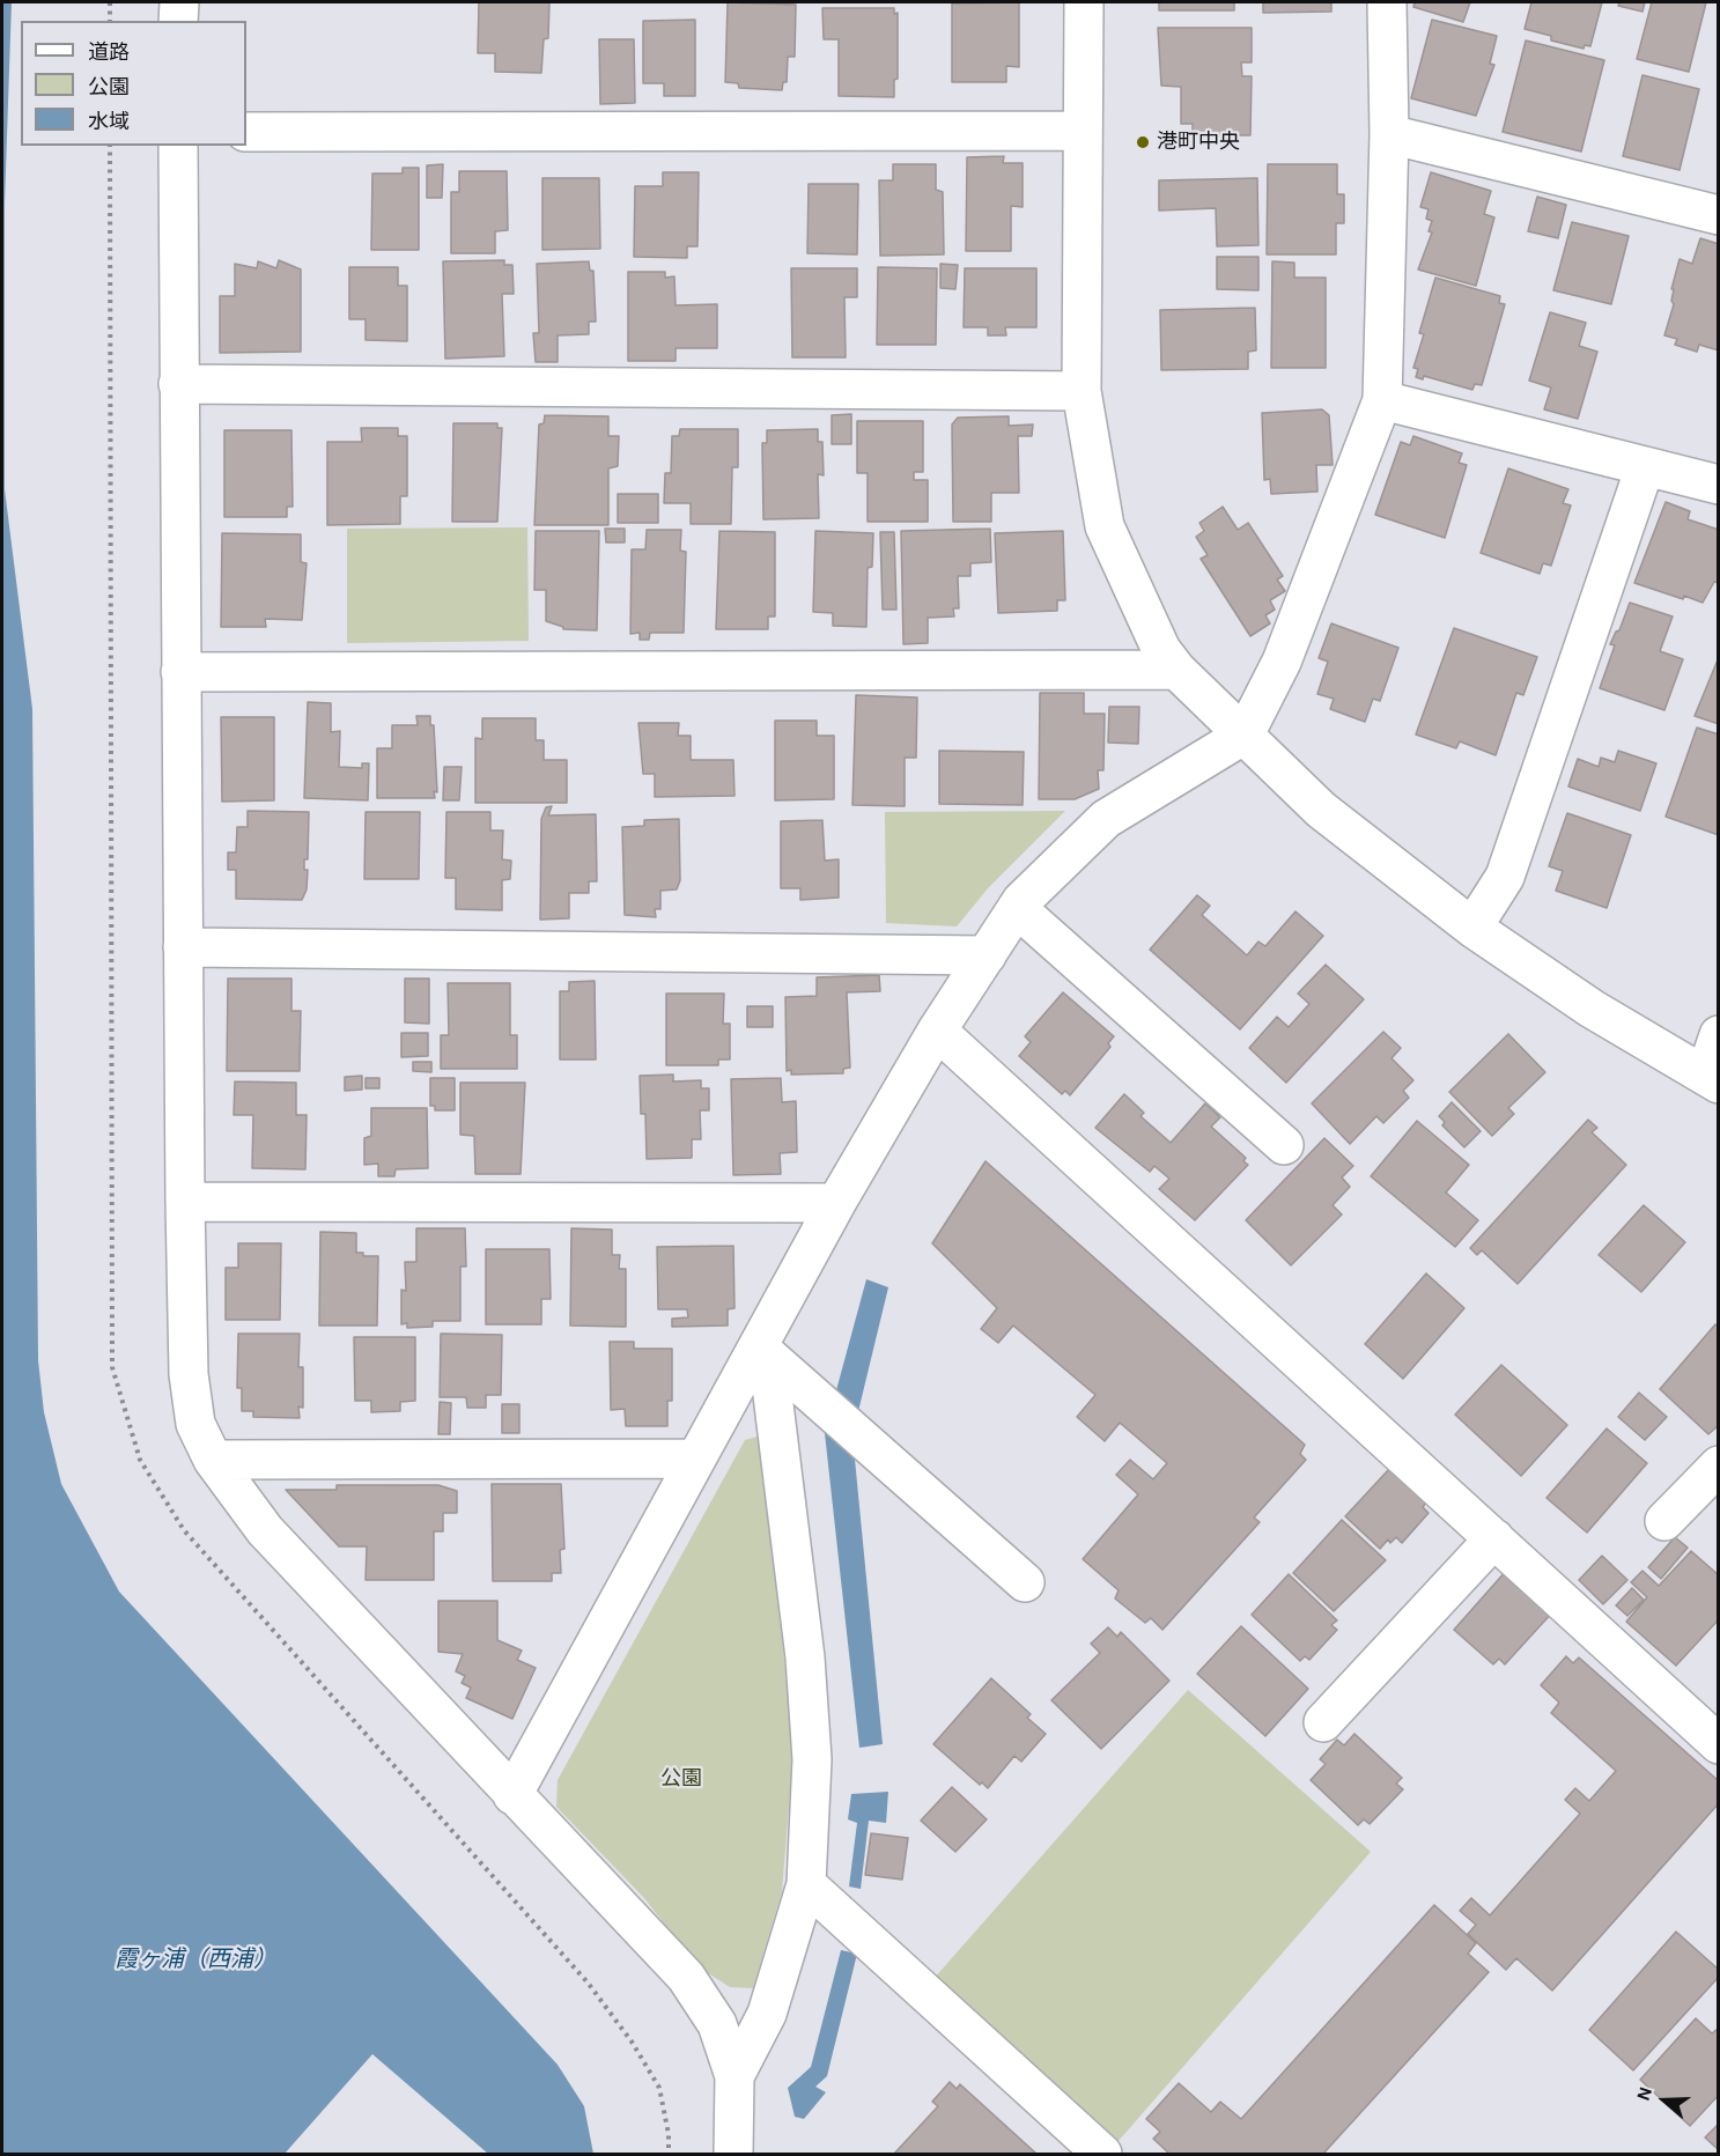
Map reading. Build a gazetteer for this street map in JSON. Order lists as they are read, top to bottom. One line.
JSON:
{"water":["霞ヶ浦（西浦）"],"parks":["公園"],"places":["港町中央"],"legend":["道路","公園","水域"],"north":"left"}
